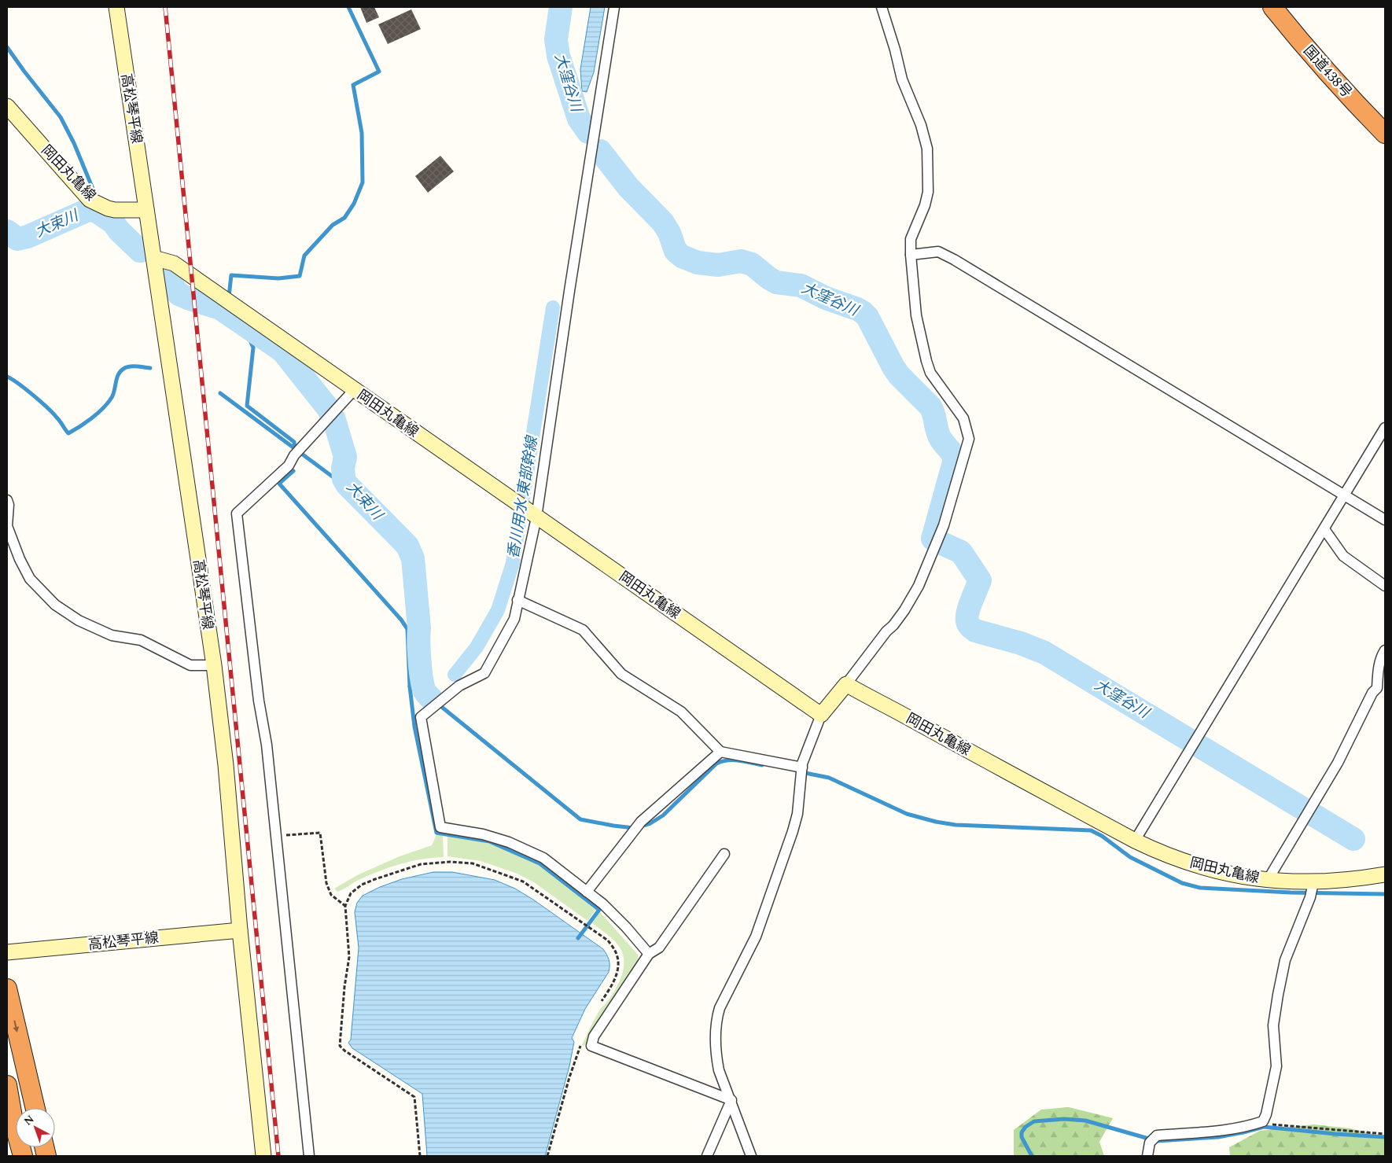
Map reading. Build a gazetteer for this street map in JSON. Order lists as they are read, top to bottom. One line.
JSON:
{"streets":{"highway":["国道438号"],"main road":["高松琴平線","岡田丸亀線"]},"crossings":[["高松琴平線","岡田丸亀線"]],"water":["大窪谷川","大束川","香川用水 東部幹線"],"north":"top left"}
